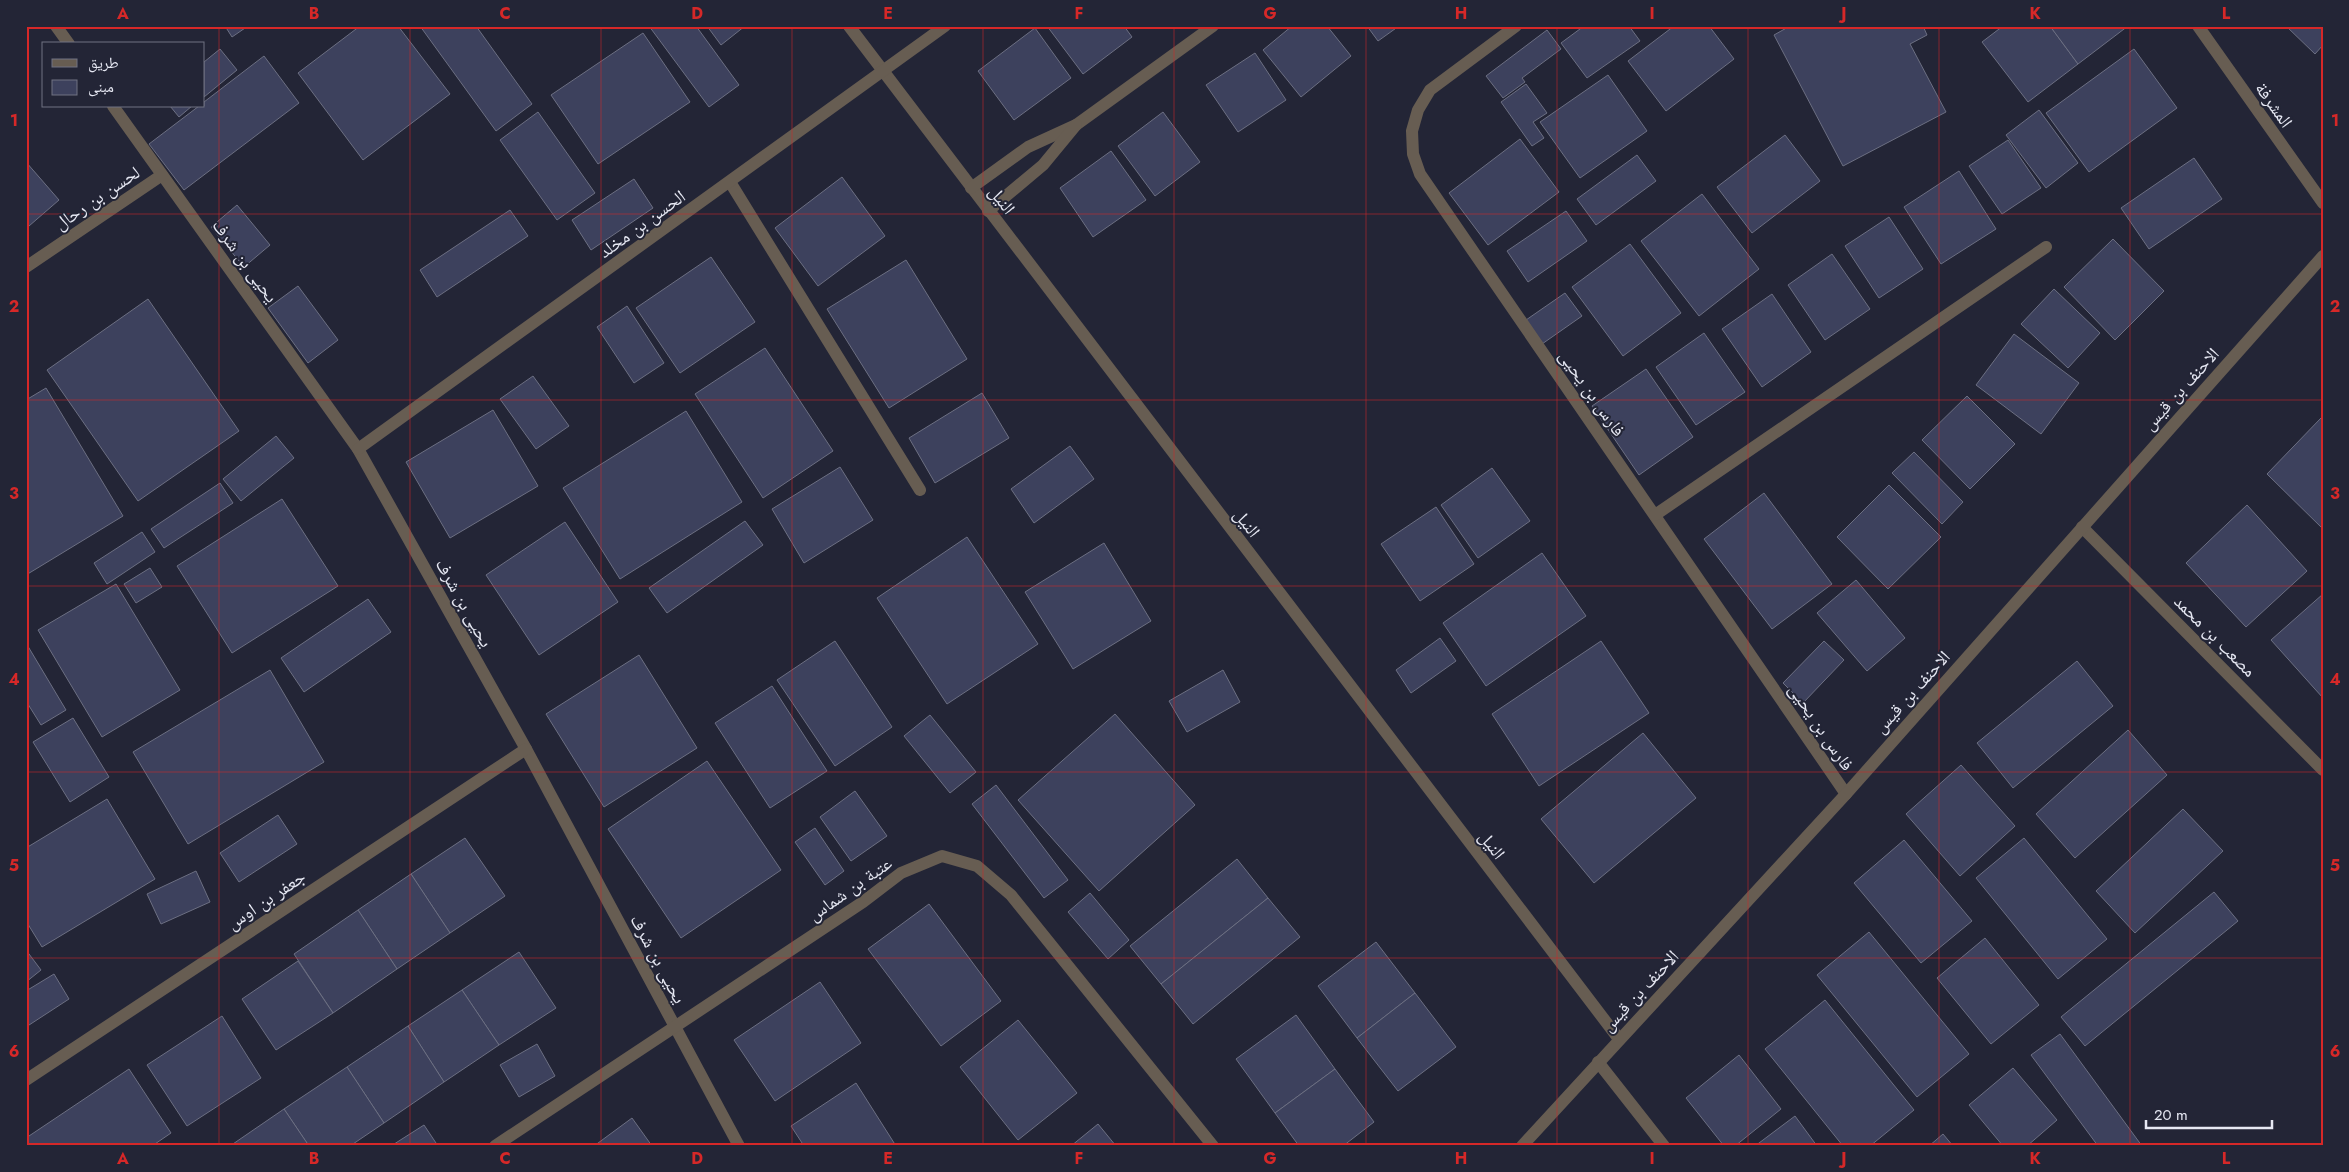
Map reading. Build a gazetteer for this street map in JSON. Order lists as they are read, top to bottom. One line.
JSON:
{"streets":{"street":["المشرفة","لحسن بن رحال","النيل","الحسن بن مخلد","يحيى بن شرف","الاحنف بن قيس","فارس بن يحيى","مصعب بن محمد","عتبة بن شماس","جعفر بن اوس"]},"crossings":[["لحسن بن رحال","يحيى بن شرف"],["النيل","الحسن بن مخلد"],["النيل","الاحنف بن قيس"],["الحسن بن مخلد","يحيى بن شرف"],["يحيى بن شرف","عتبة بن شماس"],["يحيى بن شرف","جعفر بن اوس"],["الاحنف بن قيس","فارس بن يحيى"],["الاحنف بن قيس","مصعب بن محمد"]],"legend":["طريق","مبنى"],"scale_bar":"20 m","grid":{"columns":["A","B","C","D","E","F","G","H","I","J","K","L"],"rows":["1","2","3","4","5","6"]}}
